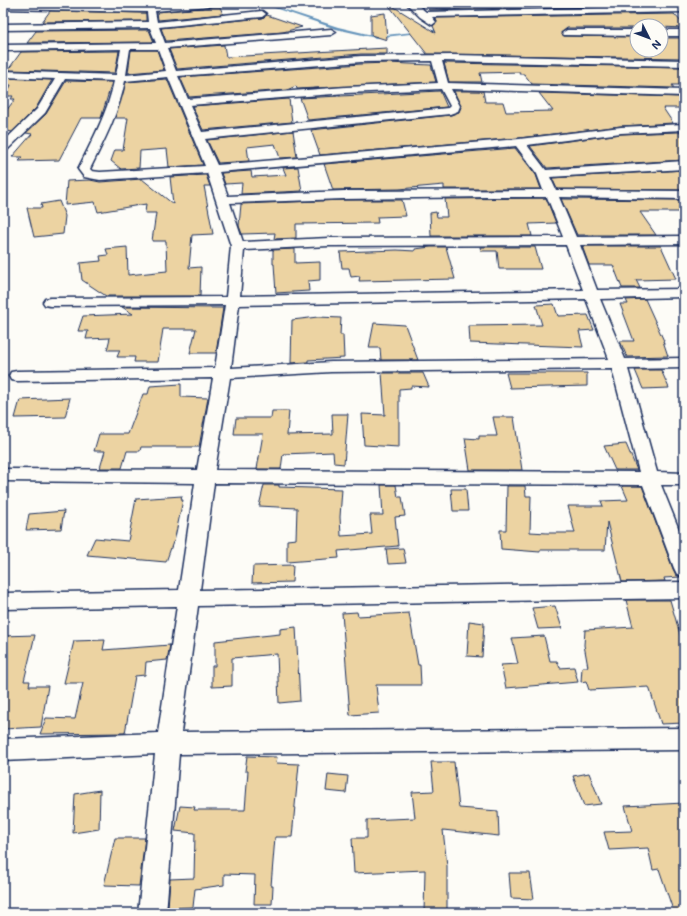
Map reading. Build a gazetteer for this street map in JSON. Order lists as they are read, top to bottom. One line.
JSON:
{"north":"bottom right"}
